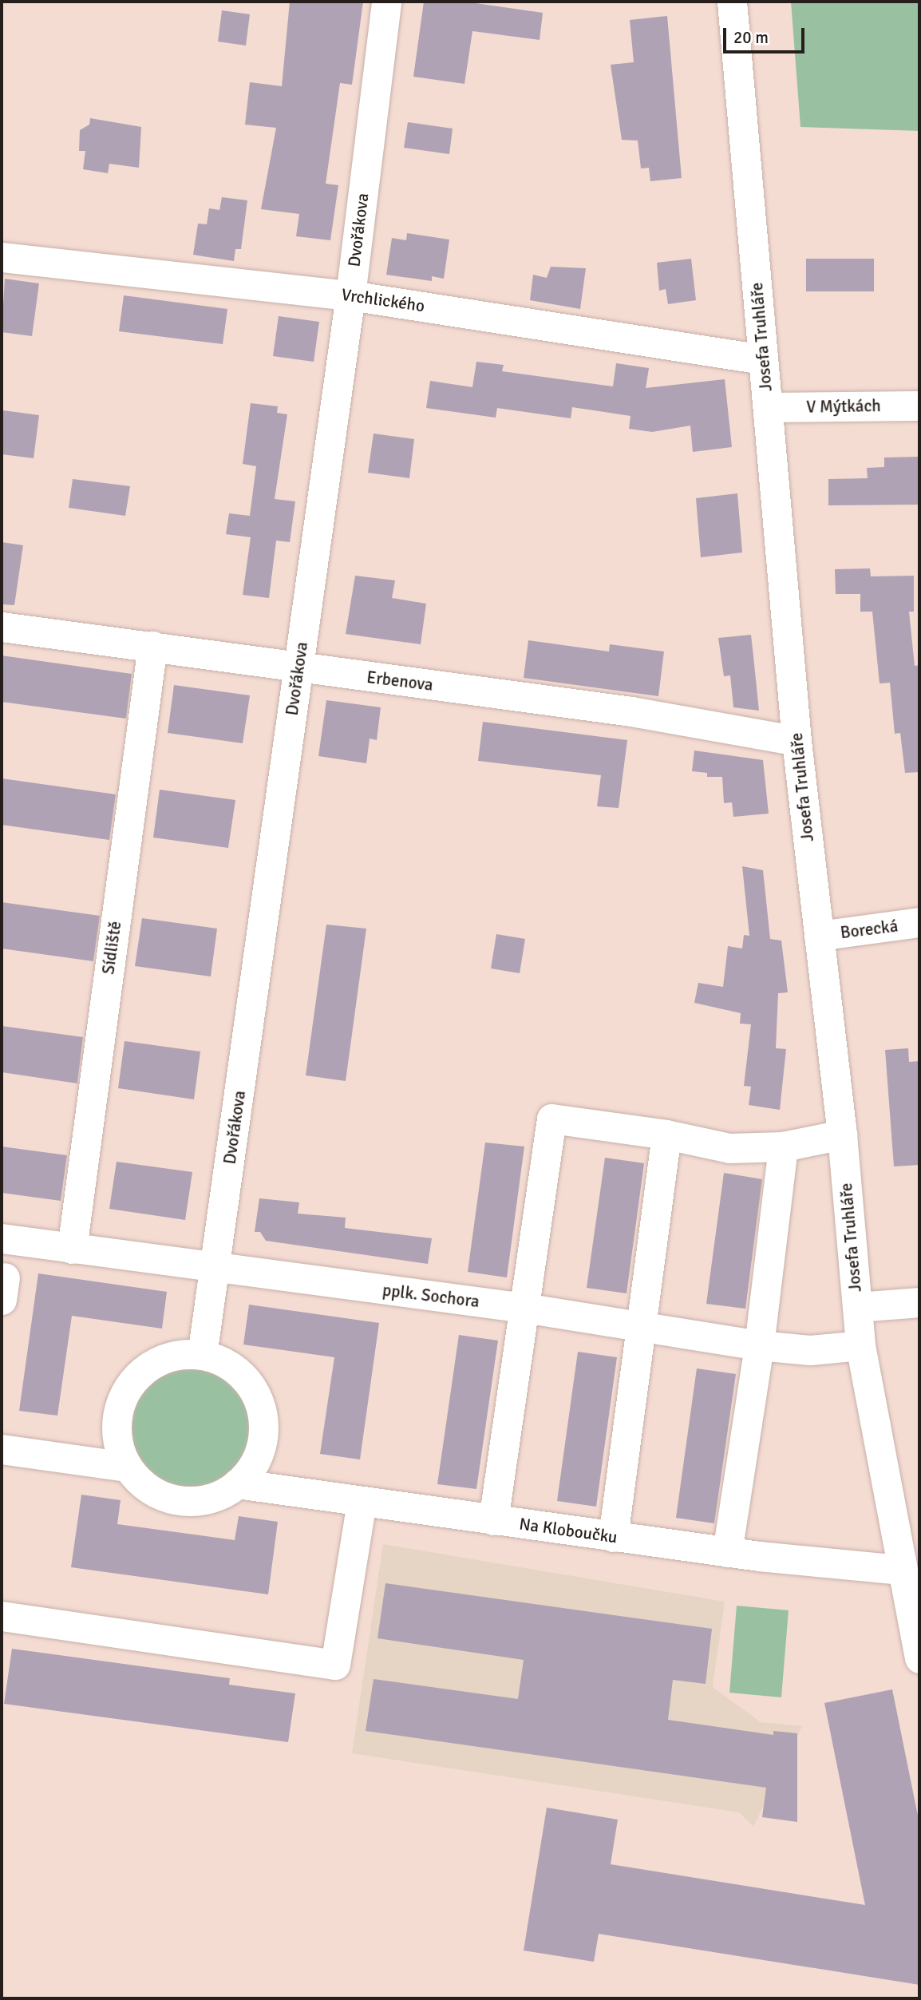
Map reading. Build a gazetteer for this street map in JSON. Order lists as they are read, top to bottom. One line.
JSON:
{"streets":{"street":["Dvořákova","Vrchlického","Josefa Truhláře","V Mýtkách","Erbenova","Borecká","Sídliště","pplk. Sochora","Na Kloboučku"]},"crossings":[["Dvořákova","Vrchlického"],["Dvořákova","Erbenova"],["Dvořákova","pplk. Sochora"],["Dvořákova","Na Kloboučku"],["Vrchlického","Josefa Truhláře"],["Josefa Truhláře","V Mýtkách"],["Josefa Truhláře","Erbenova"],["Josefa Truhláře","Borecká"],["Josefa Truhláře","pplk. Sochora"],["Josefa Truhláře","Na Kloboučku"],["Erbenova","Sídliště"],["Sídliště","pplk. Sochora"]],"scale_bar":"20 m"}
